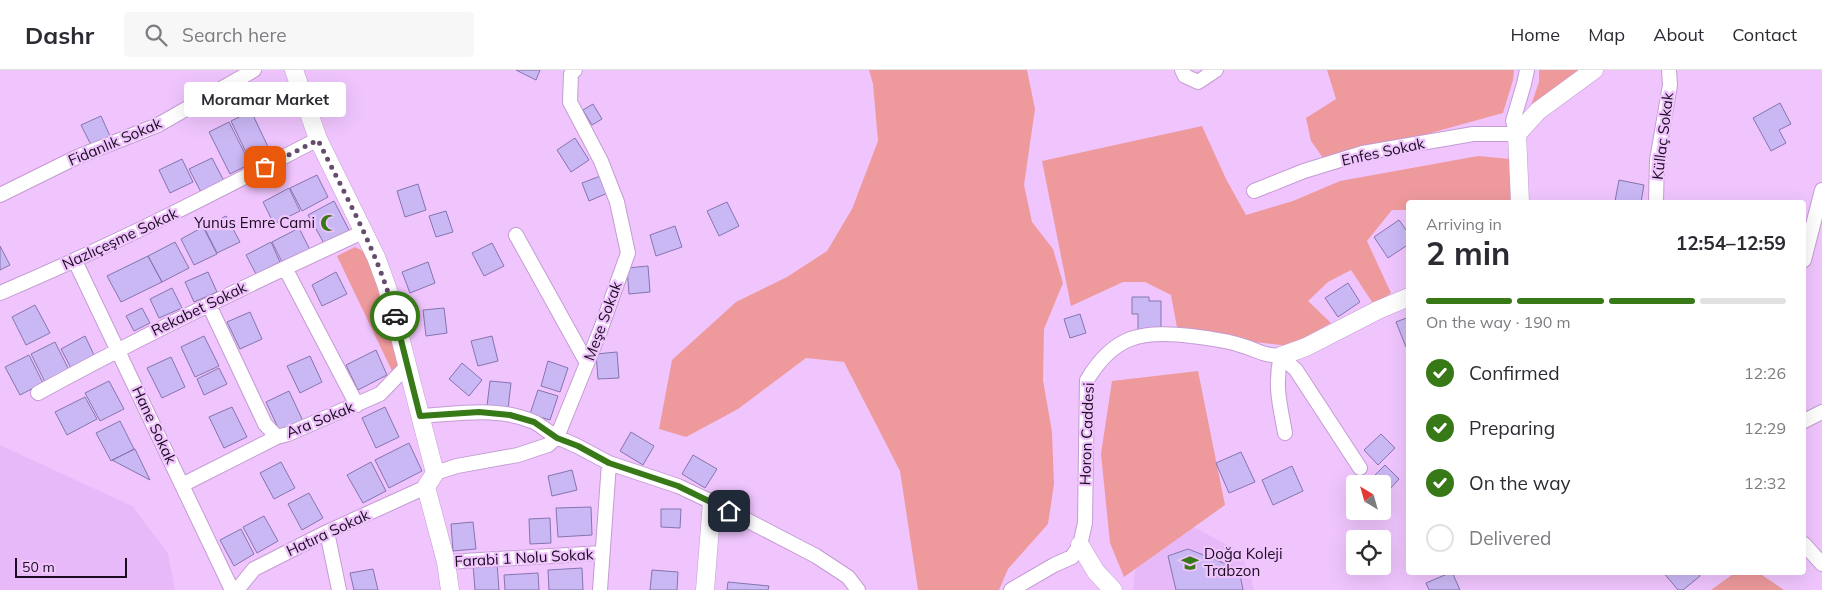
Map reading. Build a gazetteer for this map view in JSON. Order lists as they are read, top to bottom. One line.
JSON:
{"streets":{"street":["Küllaç Sokak","Fidanlık Sokak","Enfes Sokak","Nazlıçeşme Sokak","Rekabet Sokak","Meşe Sokak","Ara Sokak","Hane Sokak","Horon Caddesi","Hatıra Sokak","Farabi 1 Nolu Sokak"]},"crossings":[["Nazlıçeşme Sokak","Hane Sokak"],["Rekabet Sokak","Ara Sokak"],["Rekabet Sokak","Hane Sokak"],["Meşe Sokak","Hatıra Sokak"]],"places":{"other":["Moramar Market"],"mosque":["Yunus Emre Cami"],"school or university":["Doğa Koleji Trabzon"]},"scale_bar":"50 m","north":"top left","page":{"header":"Dashr","search":"Search here","nav":["Home","Map","About","Contact"],"bubble":"Moramar Market","heading":["2 min","Arriving in","12:54–12:59"],"bar":"On the way · 190 m","list":[["Confirmed","12:26"],["Preparing","12:29"],["On the way","12:32"],"Delivered"],"scale":"50 m"}}
